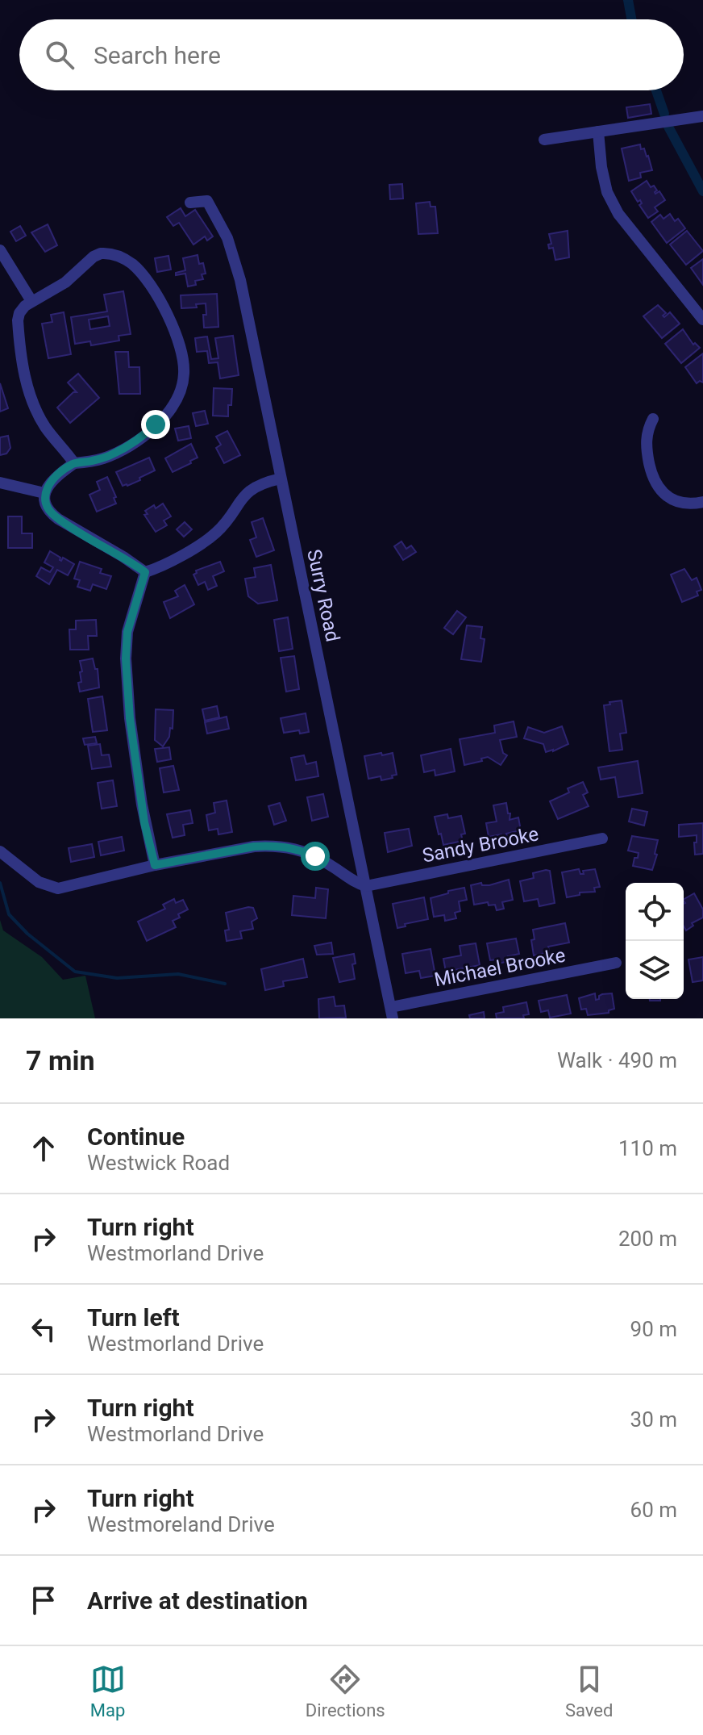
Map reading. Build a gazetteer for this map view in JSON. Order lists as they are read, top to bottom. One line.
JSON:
{"streets":{"street":["Surry Road","Sandy Brooke","Michael Brooke"]},"crossings":[["Surry Road","Sandy Brooke"],["Surry Road","Michael Brooke"]],"page":{"search":"Search here","heading":["7 min","Walk · 490 m"],"list":[["Continue","Westwick Road","110 m"],["Turn right","Westmorland Drive","200 m"],["Turn left","Westmorland Drive","90 m"],["Turn right","Westmorland Drive","30 m"],["Turn right","Westmoreland Drive","60 m"],"Arrive at destination"],"nav":["Map","Directions","Saved"]}}
